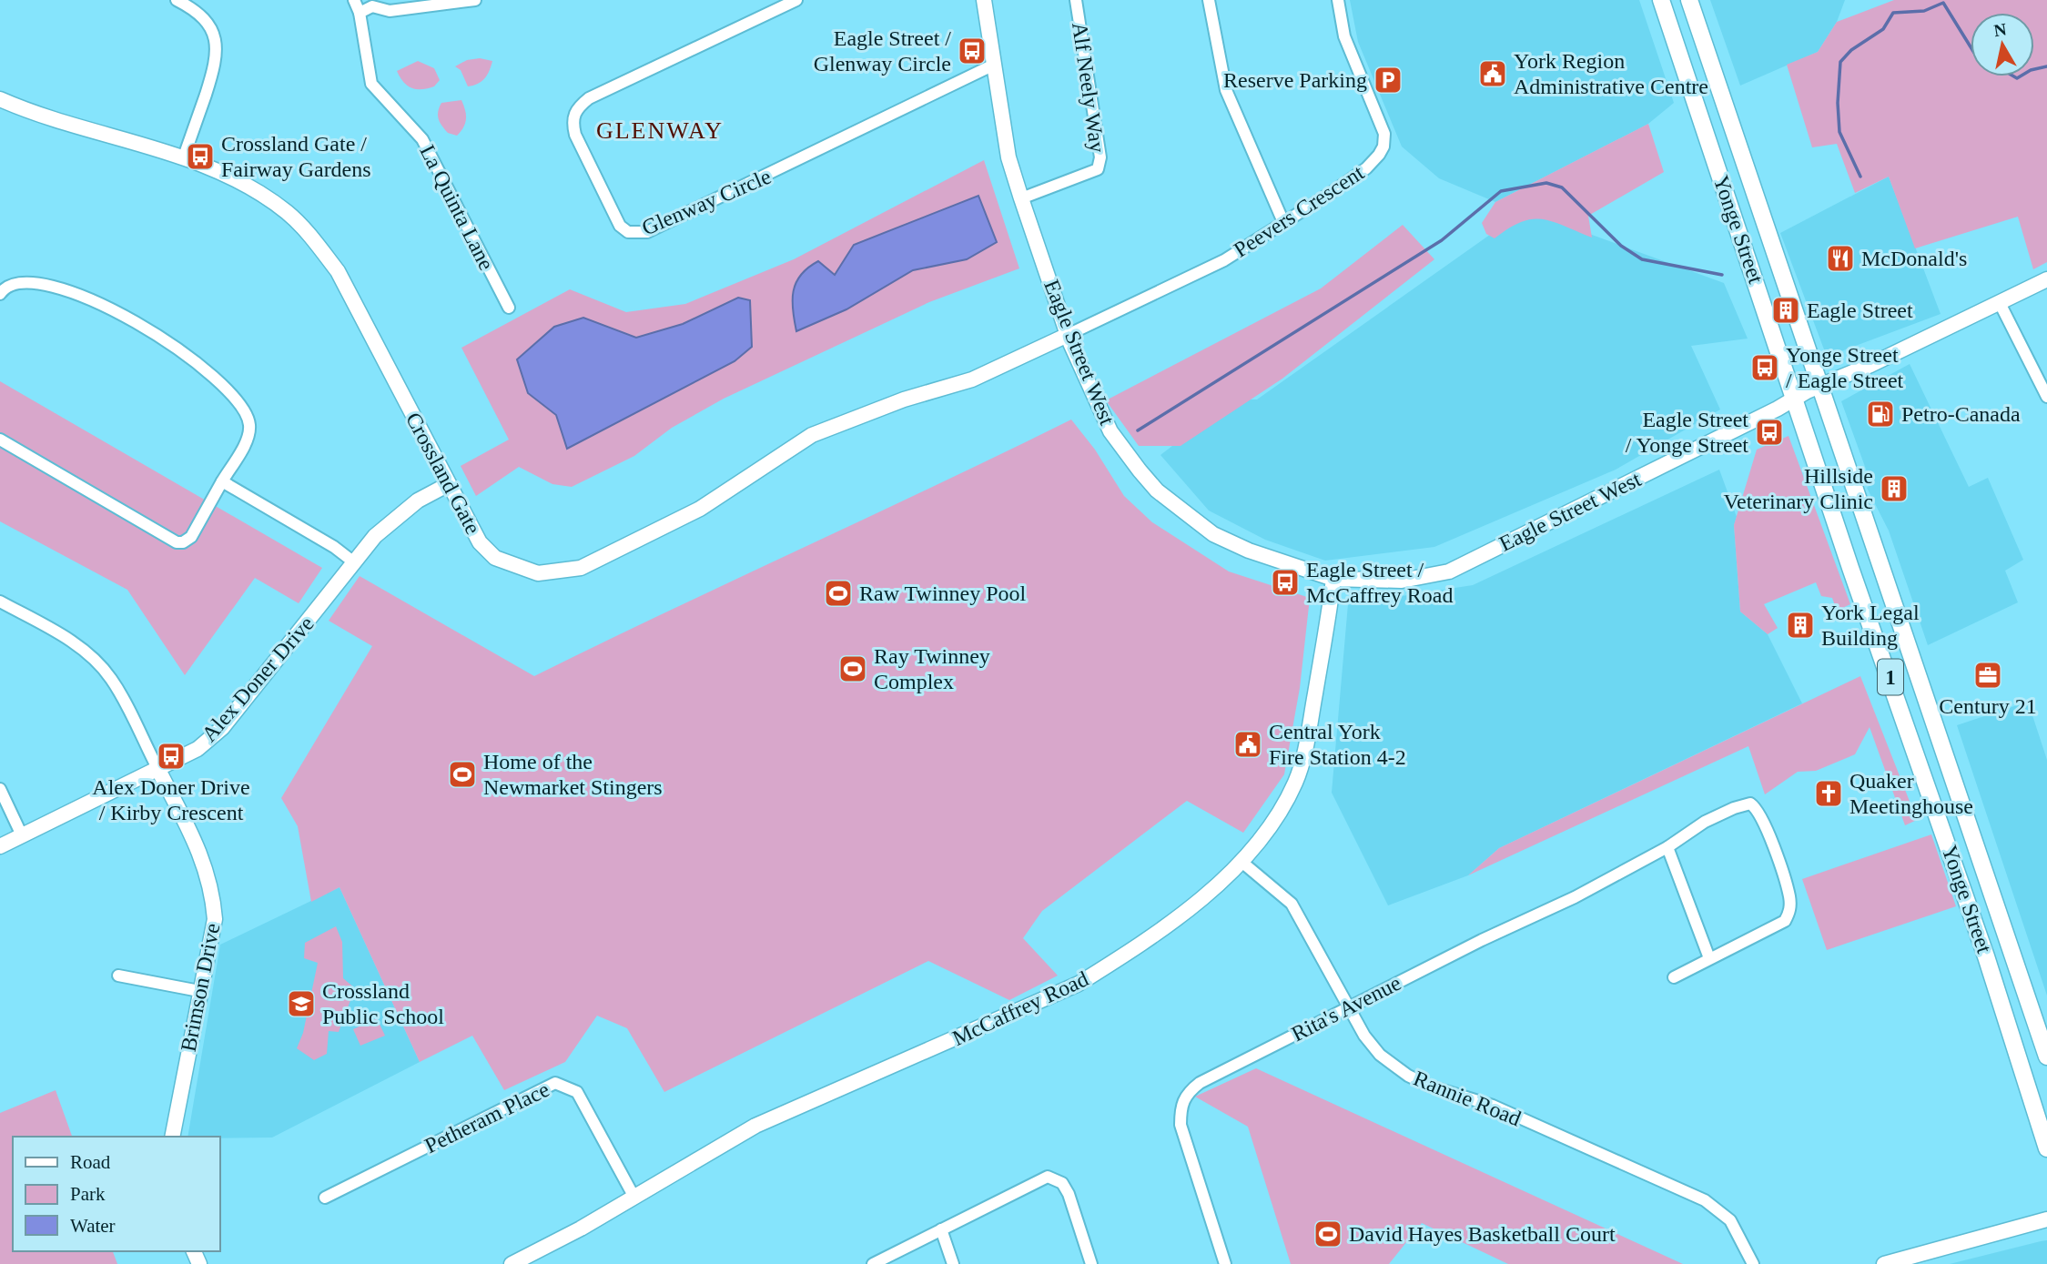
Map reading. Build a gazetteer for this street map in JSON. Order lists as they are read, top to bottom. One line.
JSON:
{"streets":{"main road":["Yonge Street","1"],"street":["Alf Neely Way","Glenway Circle","La Quinta Lane","Peevers Crescent","Eagle Street West","Crossland Gate","Alex Doner Drive","Brimson Drive","McCaffrey Road","Rita's Avenue","Rannie Road","Petheram Place"]},"crossings":[["Alf Neely Way","Eagle Street West"],["Glenway Circle","Eagle Street West"],["Peevers Crescent","Eagle Street West"],["Peevers Crescent","Crossland Gate"],["Yonge Street","Eagle Street West"],["Eagle Street West","Crossland Gate"],["Eagle Street West","McCaffrey Road"],["Crossland Gate","Alex Doner Drive"],["Alex Doner Drive","Brimson Drive"],["McCaffrey Road","Rannie Road"],["McCaffrey Road","Petheram Place"],["Rita's Avenue","Rannie Road"]],"districts":["GLENWAY"],"places":{"bus stop":["Eagle Street / Glenway Circle","Crossland Gate / Fairway Gardens","Yonge Street / Eagle Street","Eagle Street / Yonge Street","Eagle Street / McCaffrey Road","Alex Doner Drive / Kirby Crescent"],"public building":["York Region Administrative Centre","Central York Fire Station 4-2"],"parking":["Reserve Parking"],"restaurant":["McDonald's"],"building":["Eagle Street","Hillside Veterinary Clinic","York Legal Building"],"fuel station":["Petro-Canada"],"sports":["Raw Twinney Pool","Ray Twinney Complex","Home of the Newmarket Stingers","David Hayes Basketball Court"],"office":["Century 21"],"church":["Quaker Meetinghouse"],"school or university":["Crossland Public School"]},"legend":["Road","Park","Water"],"north":"top"}
